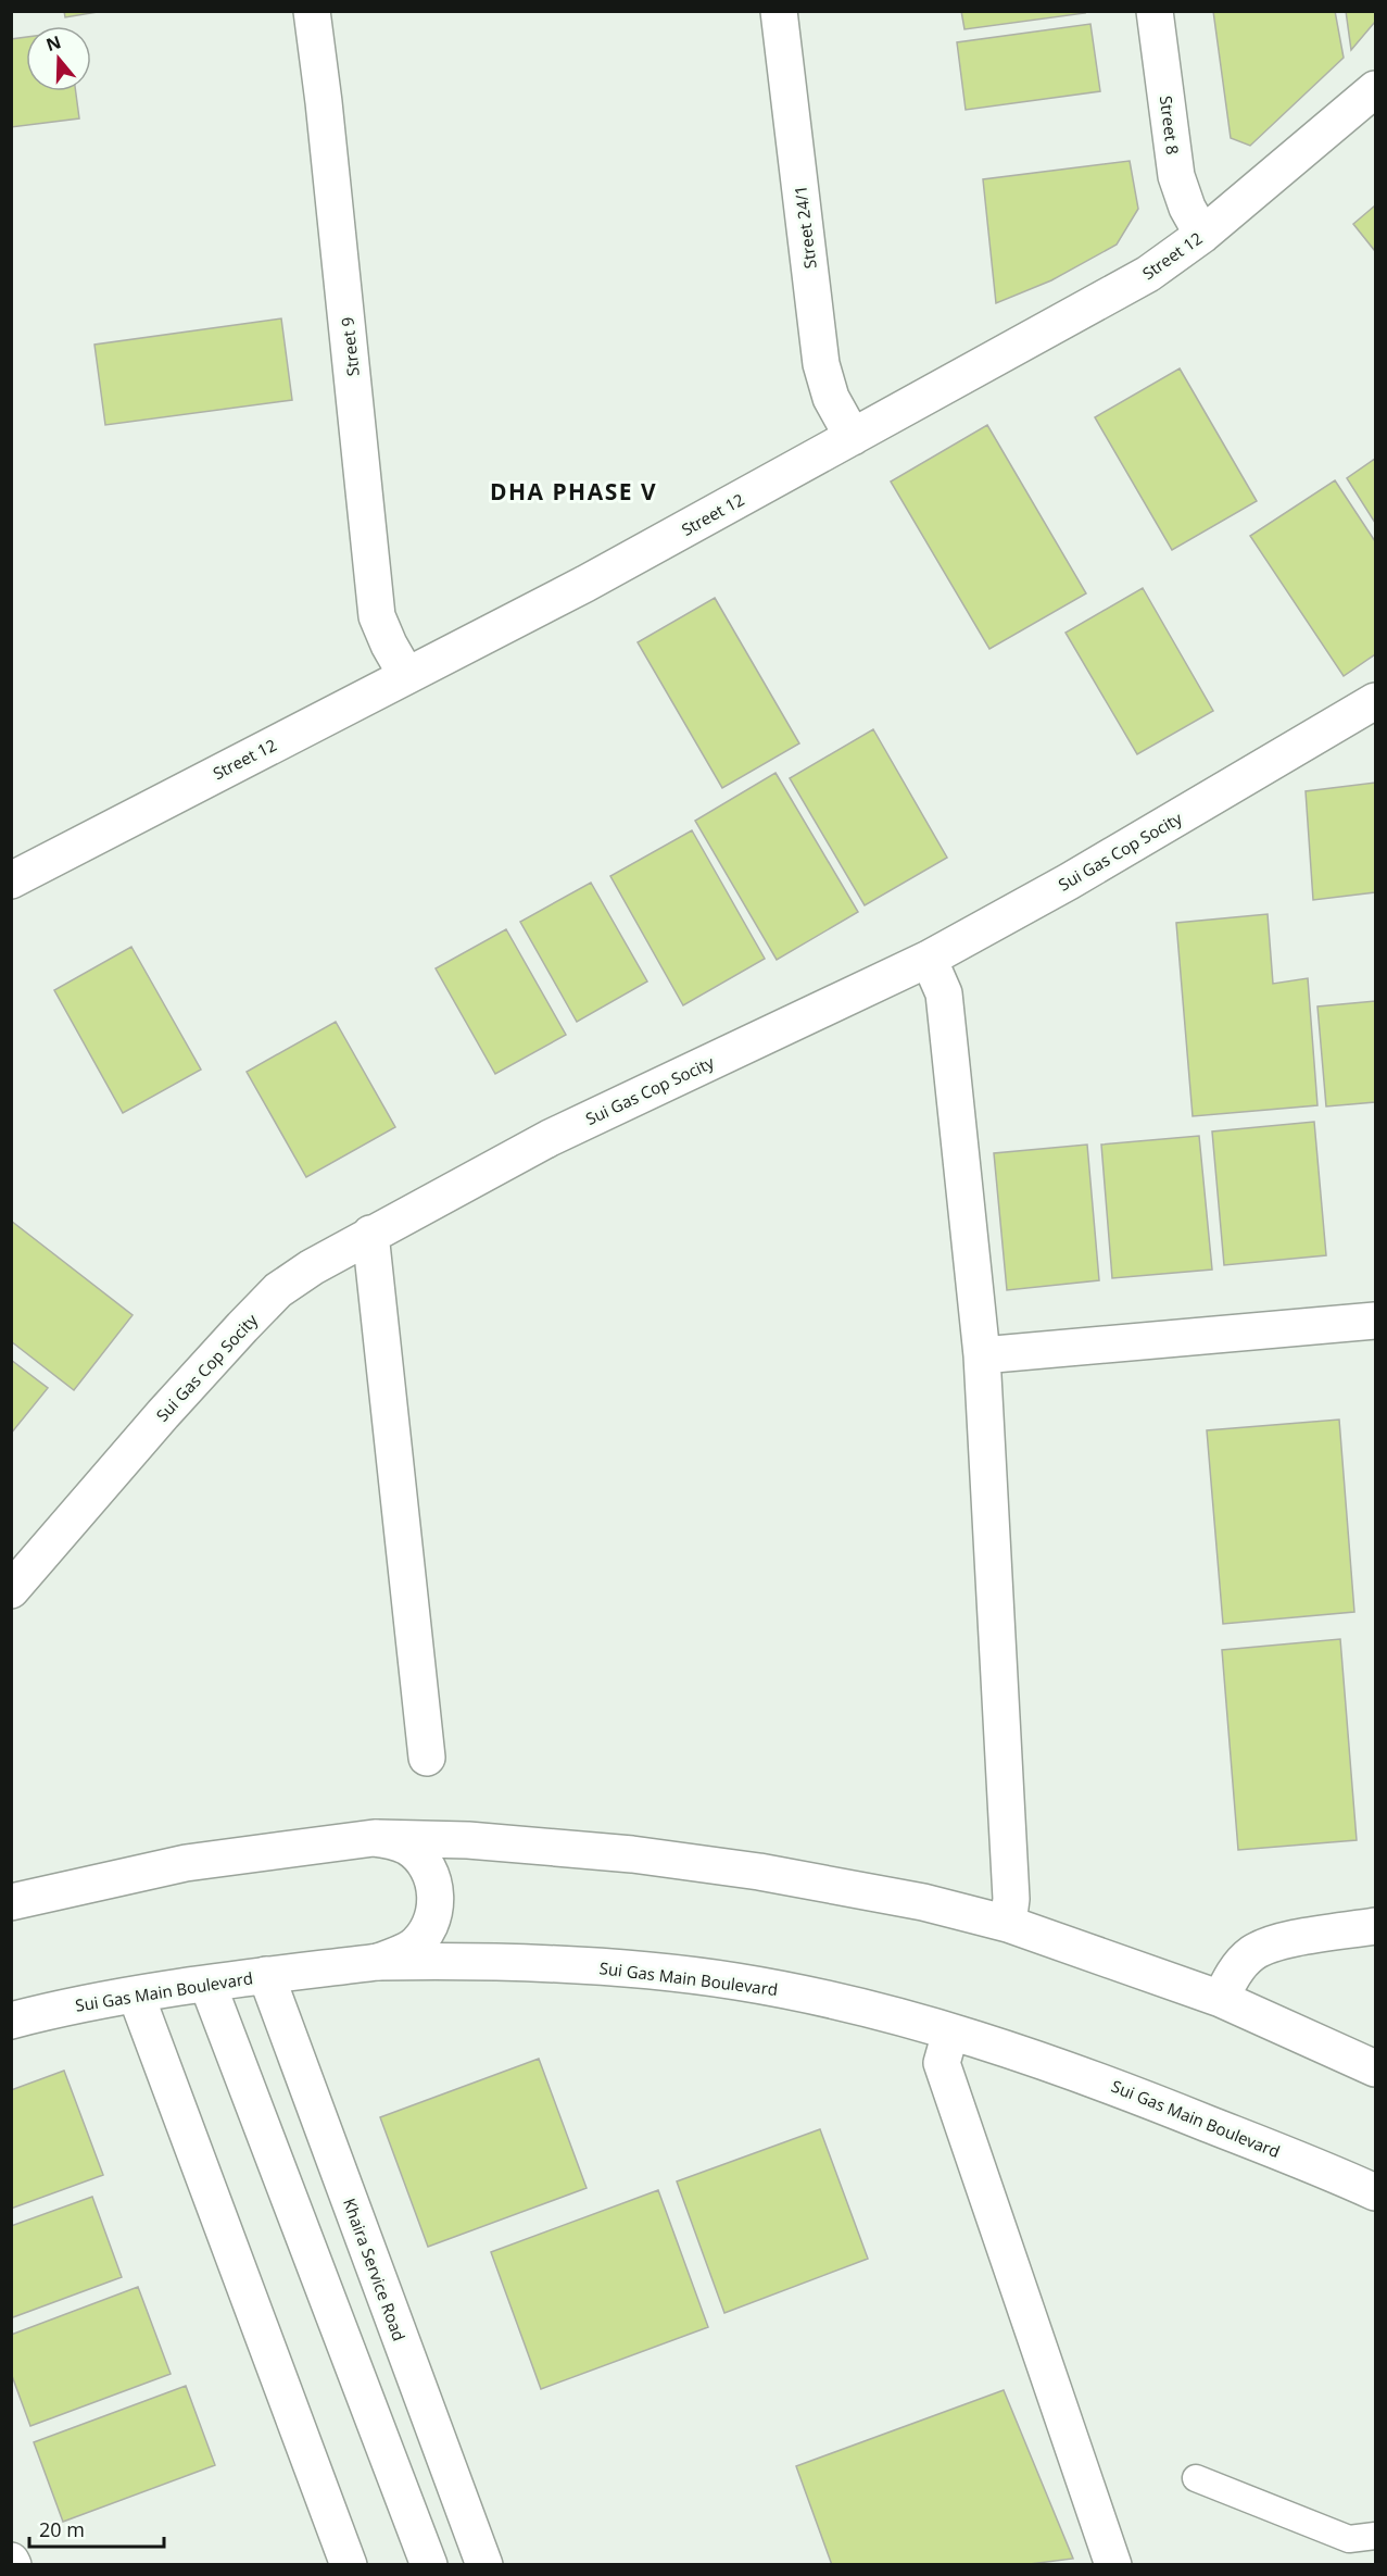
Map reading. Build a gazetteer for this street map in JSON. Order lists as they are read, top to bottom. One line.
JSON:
{"streets":{"street":["Street 8","Street 24/1","Street 12","Street 9","Sui Gas Cop Socity","Sui Gas Main Boulevard","Khaira Service Road"]},"crossings":[["Street 8","Street 12"],["Street 24/1","Street 12"],["Street 12","Street 9"],["Sui Gas Main Boulevard","Khaira Service Road"]],"districts":["DHA PHASE V"],"scale_bar":"20 m","north":"top"}
